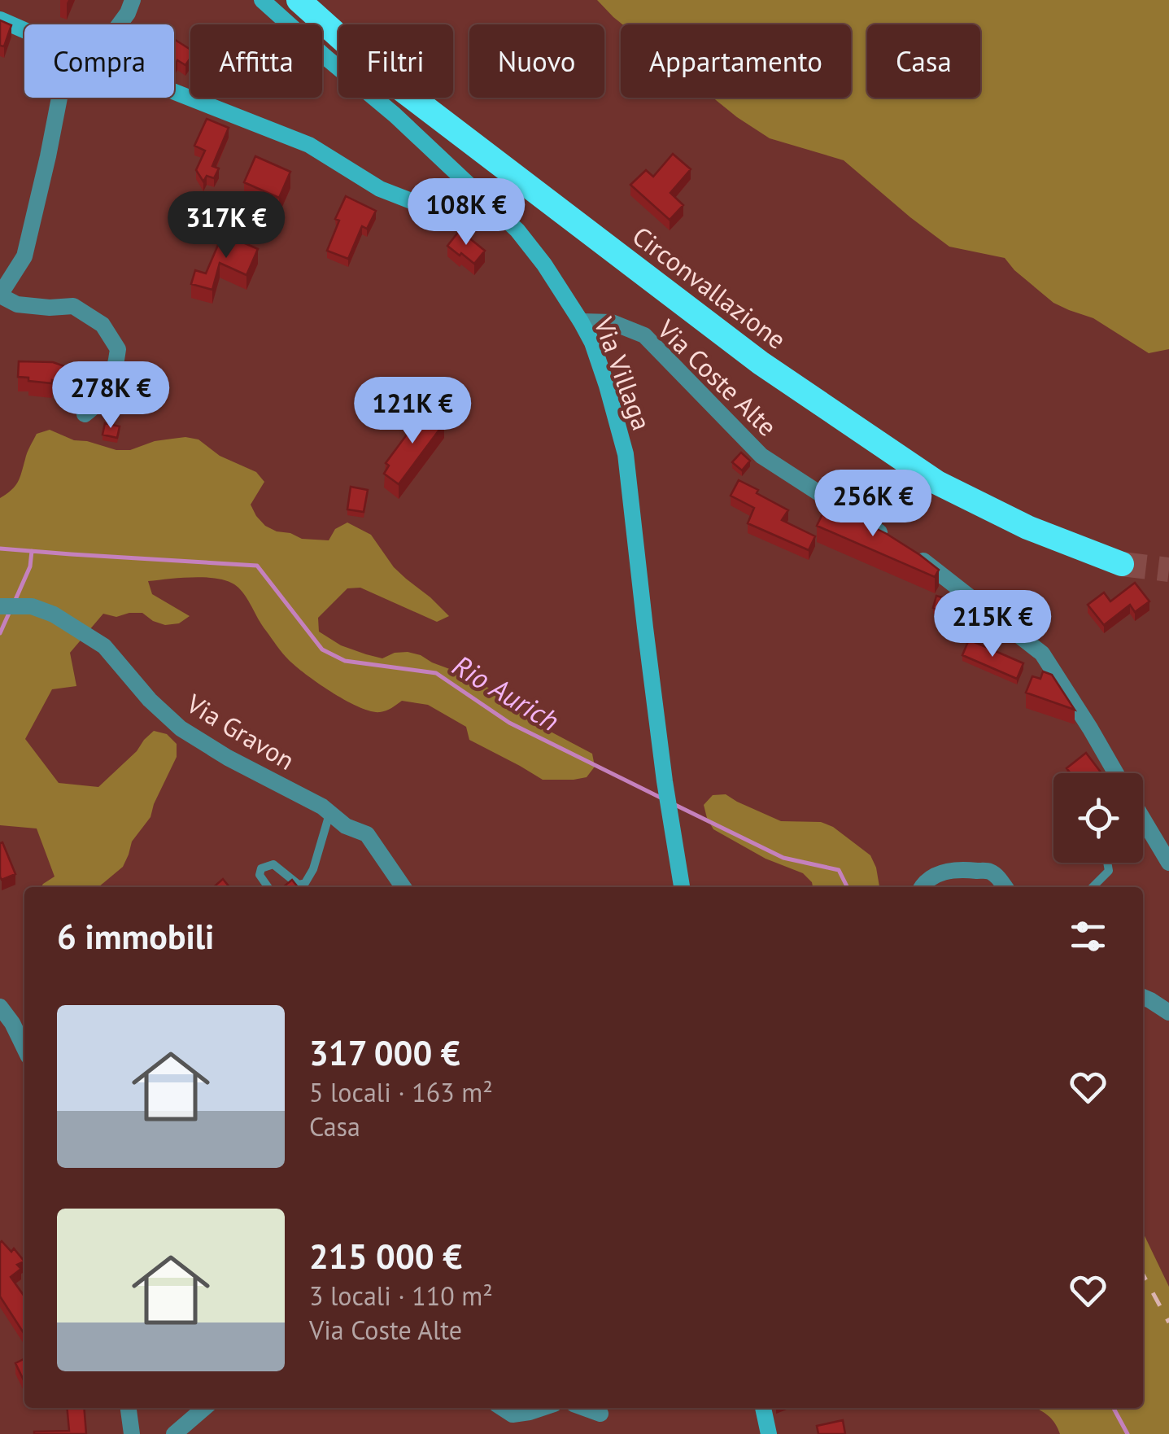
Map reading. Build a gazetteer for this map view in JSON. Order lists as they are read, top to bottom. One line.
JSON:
{"streets":{"highway":["Circonvallazione"],"street":["Via Villaga","Via Coste Alte","Via Gravon"]},"crossings":[["Via Villaga","Via Coste Alte"]],"water":["Rio Aurich"],"page":{"chip":["Compra","Affitta","Filtri","Nuovo","Appartamento","Casa"],"price":["108K €","317K €","278K €","121K €","256K €","215K €"],"heading":"6 immobili","list":[{"name":"317 000 €","note":"5 locali · 163 m² · Casa"},{"name":"215 000 €","note":"3 locali · 110 m² · Via Coste Alte"}]}}
